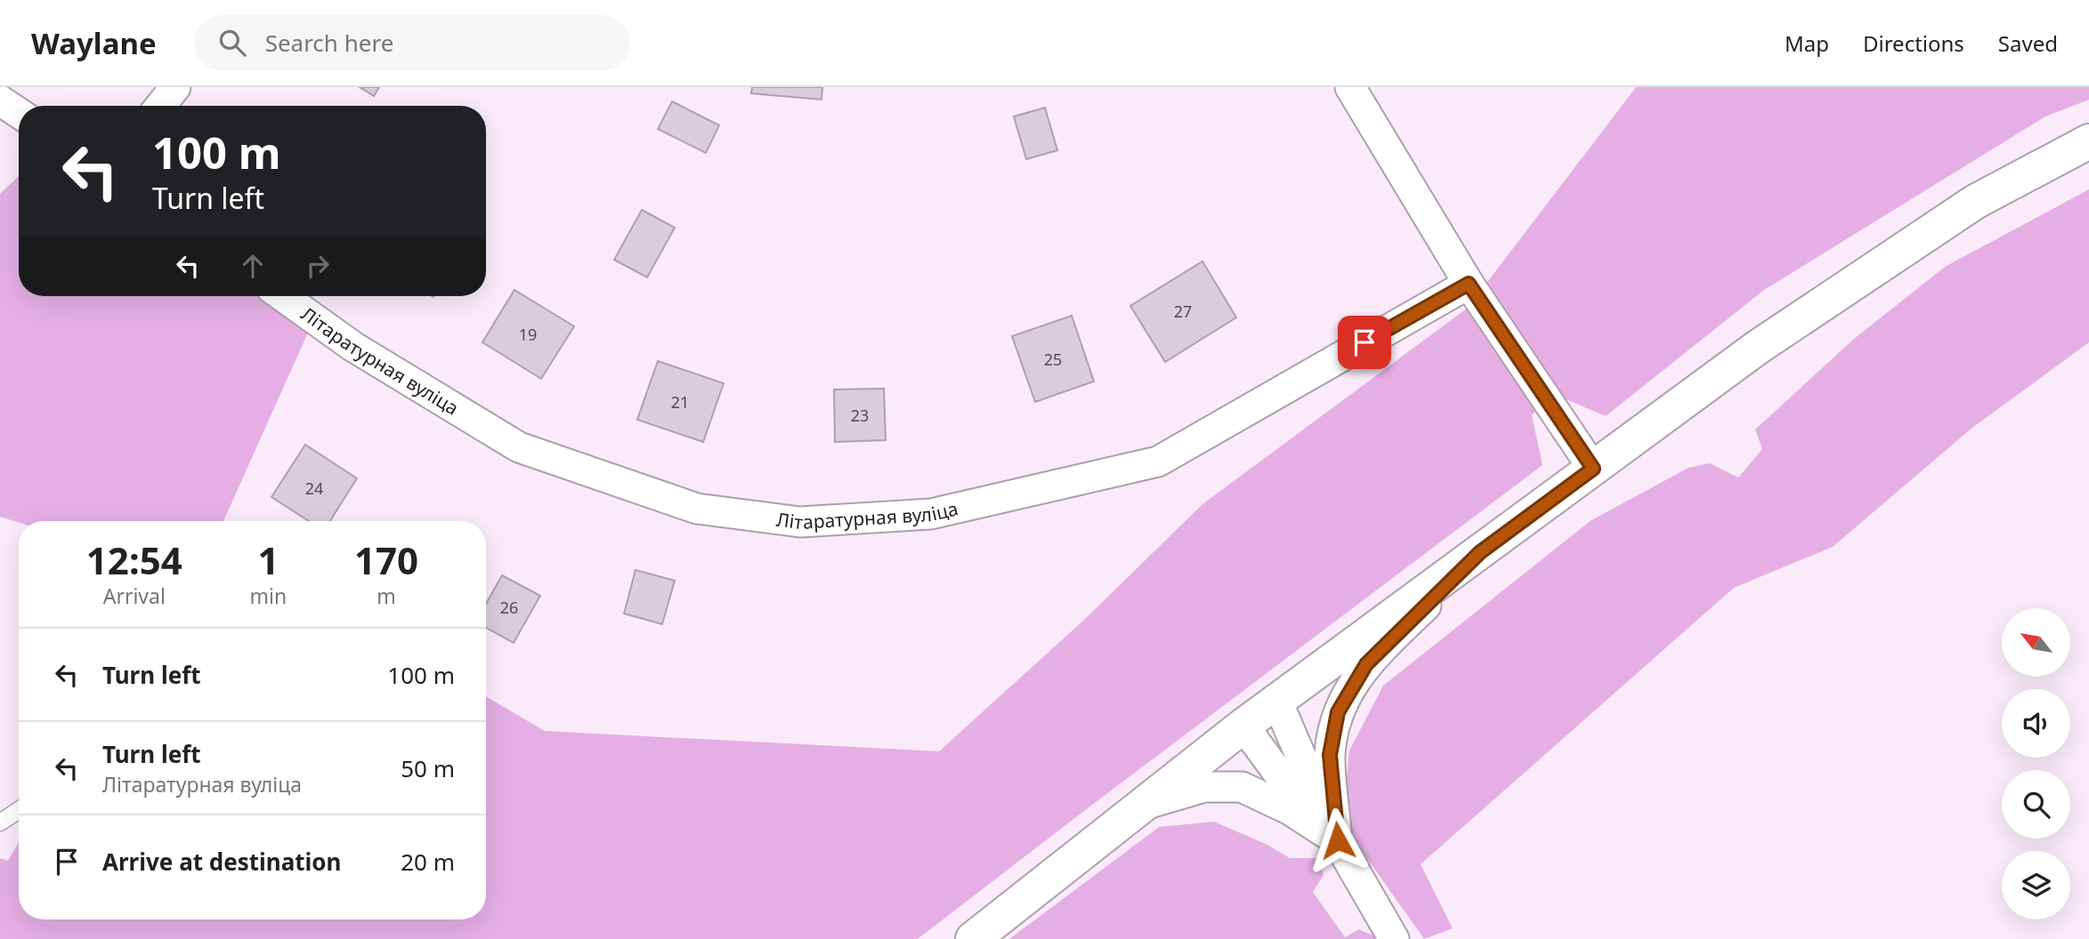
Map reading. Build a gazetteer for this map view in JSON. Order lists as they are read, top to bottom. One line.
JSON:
{"streets":{"street":["Літаратурная вуліца"]},"house_numbers":["27","19","25","21","23","24","26"],"north":"top left","page":{"header":"Waylane","search":"Search here","nav":["Map","Directions","Saved"],"turn":["100 m","Turn left"],"eta":["12:54","Arrival","1","min","170","m"],"list":[{"name":"Turn left","value":"100 m"},{"name":"Turn left","note":"Літаратурная вуліца","value":"50 m"},{"name":"Arrive at destination","value":"20 m"}]}}
